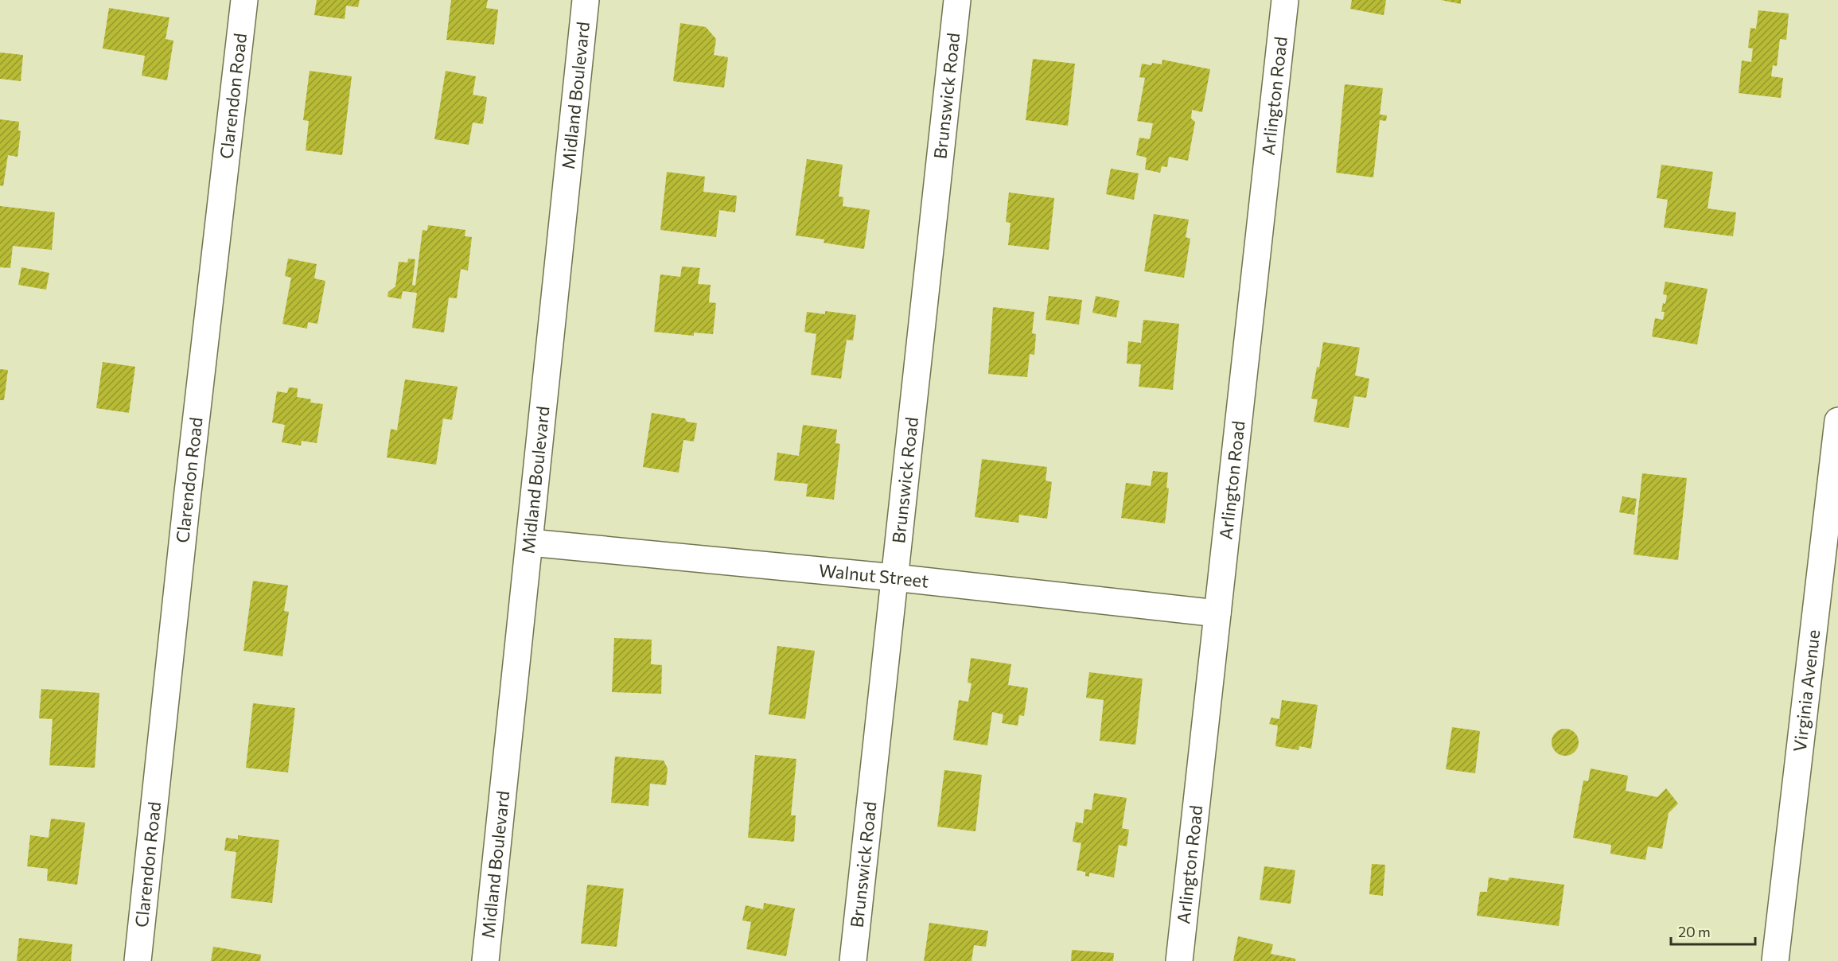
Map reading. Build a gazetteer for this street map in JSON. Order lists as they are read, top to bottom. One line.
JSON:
{"streets":{"street":["Clarendon Road","Midland Boulevard","Brunswick Road","Arlington Road","Walnut Street","Virginia Avenue"]},"crossings":[["Midland Boulevard","Walnut Street"],["Brunswick Road","Walnut Street"],["Arlington Road","Walnut Street"]],"scale_bar":"20 m"}
